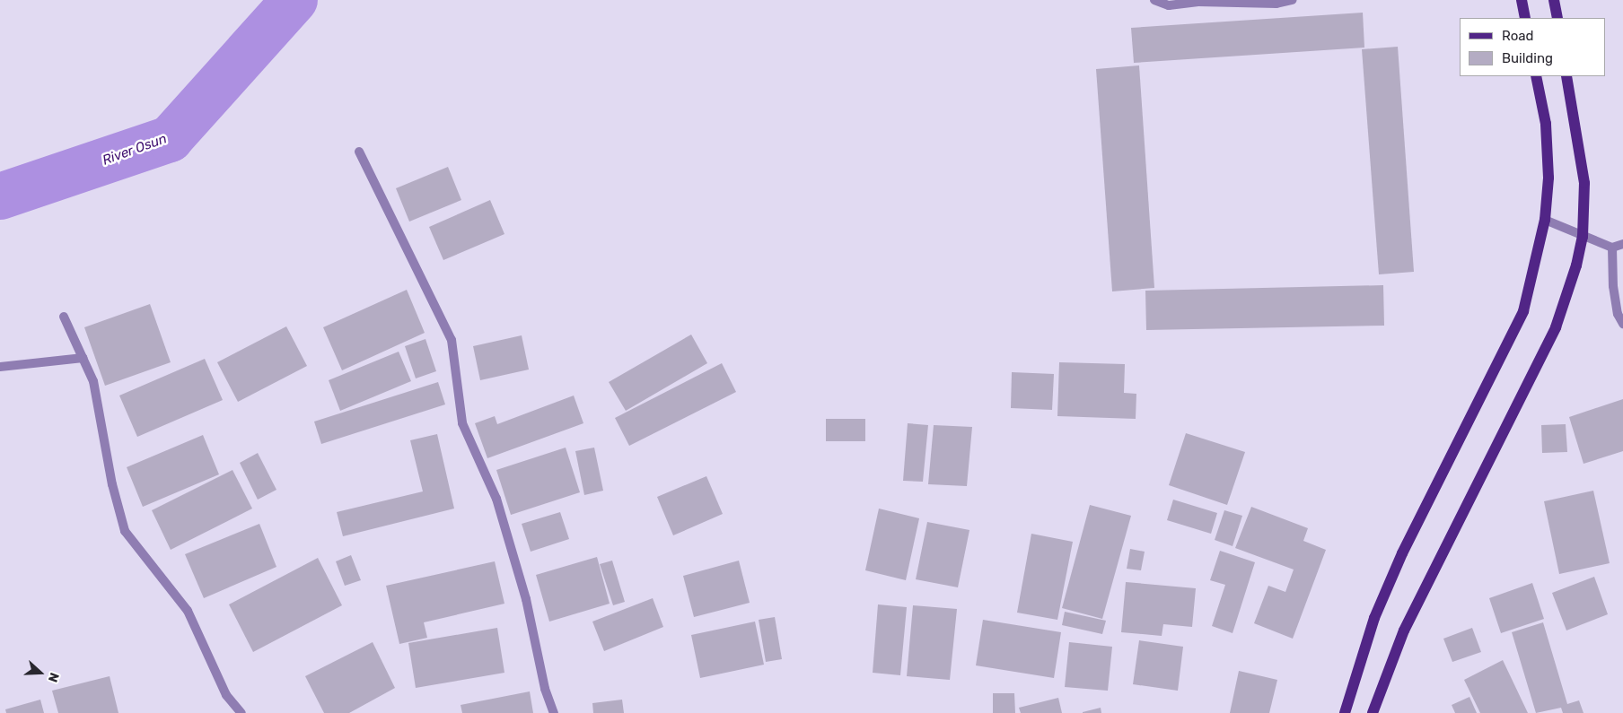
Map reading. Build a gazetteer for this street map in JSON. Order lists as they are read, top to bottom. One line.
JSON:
{"water":["River Osun"],"legend":["Road","Building"],"north":"right"}
